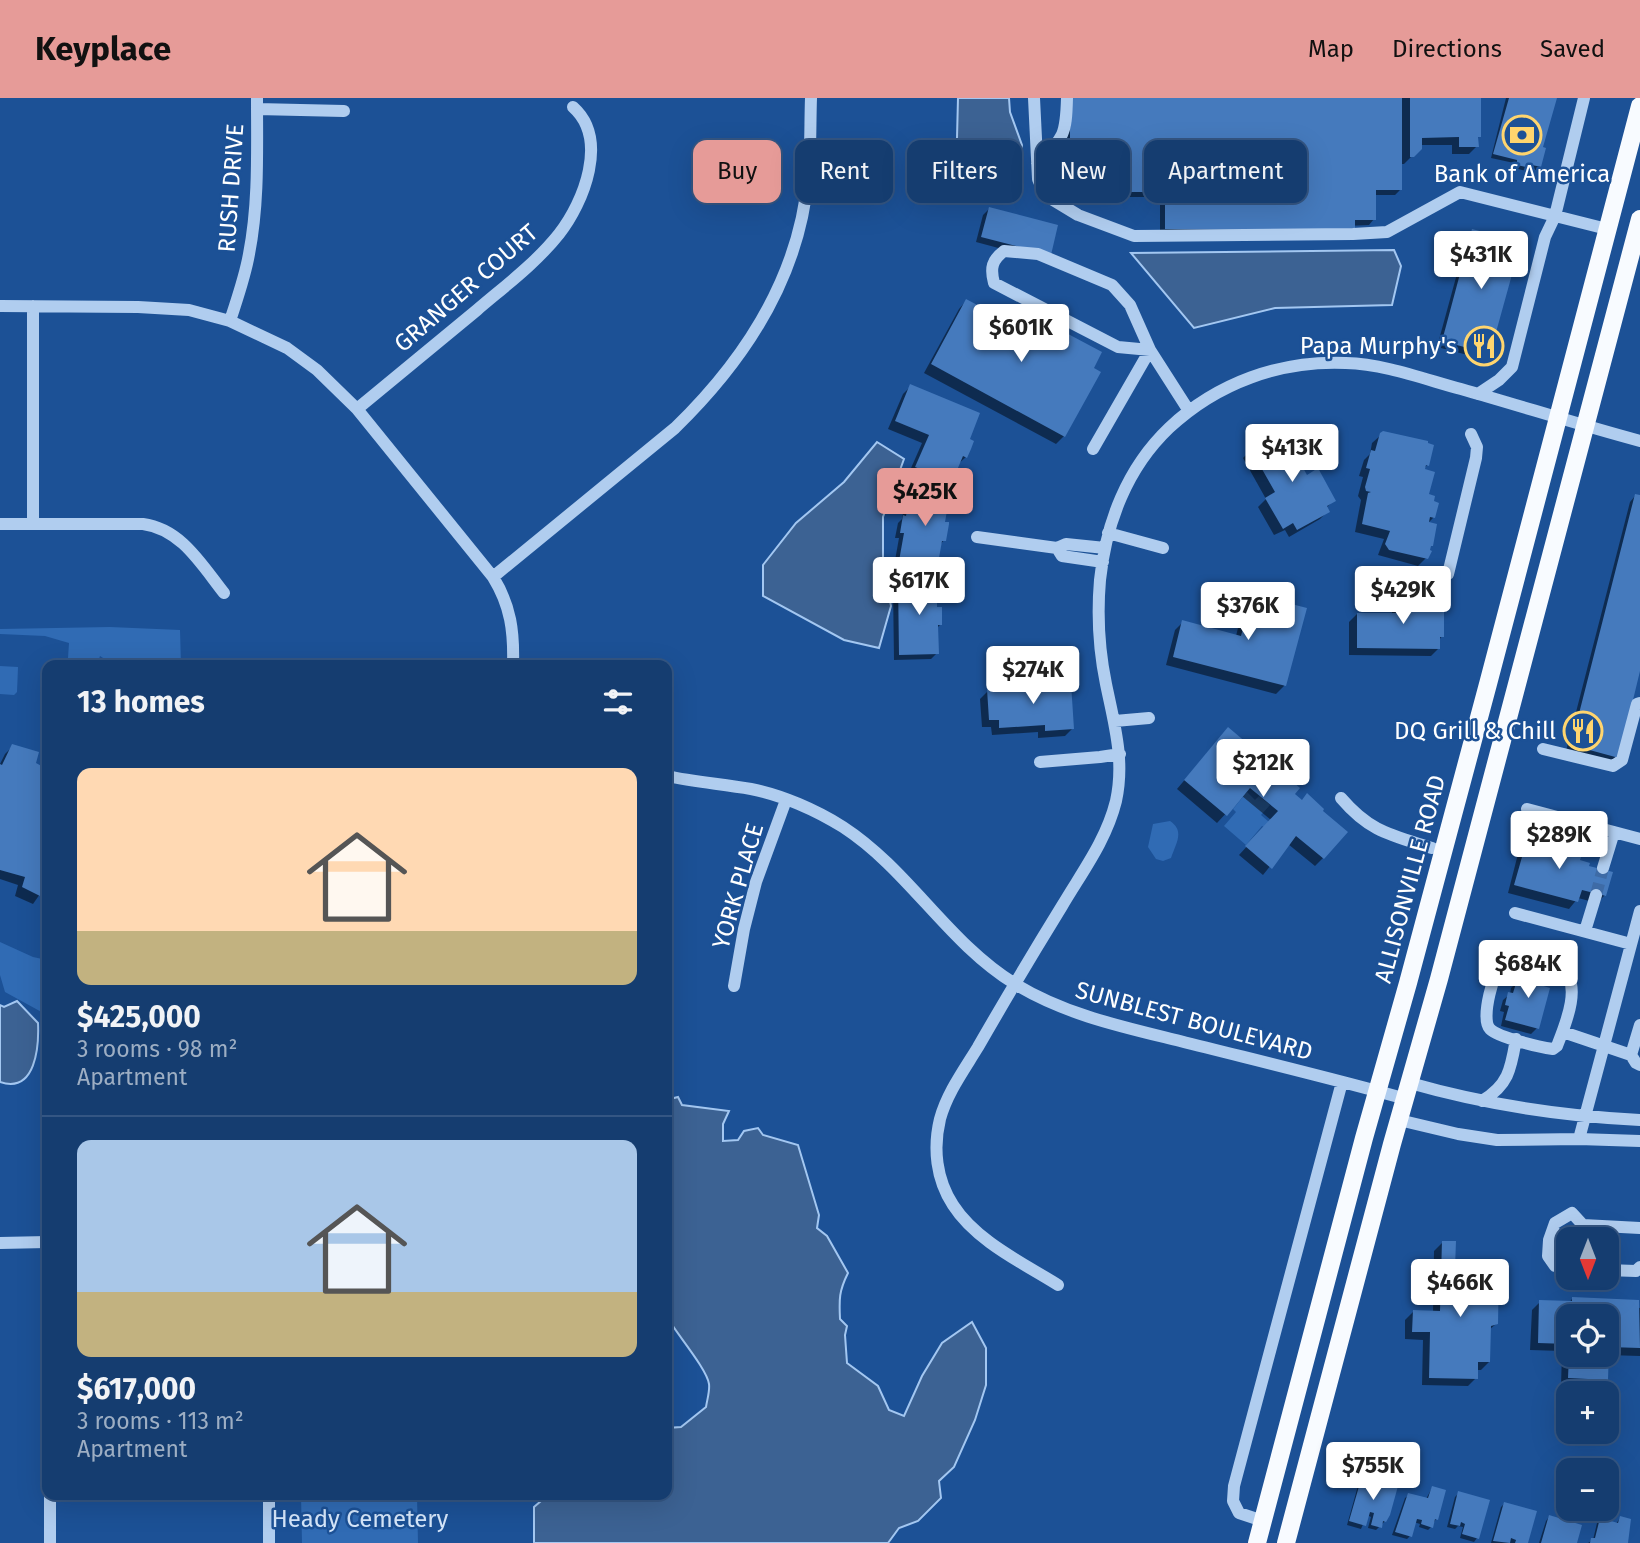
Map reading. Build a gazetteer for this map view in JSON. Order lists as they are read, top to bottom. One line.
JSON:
{"streets":{"main road":["ALLISONVILLE ROAD"],"street":["RUSH DRIVE","GRANGER COURT","YORK PLACE","SUNBLEST BOULEVARD"]},"crossings":[["ALLISONVILLE ROAD","SUNBLEST BOULEVARD"],["YORK PLACE","SUNBLEST BOULEVARD"]],"parks":["Heady Cemetery"],"places":{"bank":["Bank of America"],"restaurant":["Papa Murphy's","DQ Grill & Chill"]},"north":"bottom","page":{"header":"Keyplace","nav":["Map","Directions","Saved"],"chip":["Buy","Rent","Filters","New","Apartment"],"price":["$431K","$601K","$413K","$425K","$617K","$429K","$376K","$274K","$212K","$289K","$684K","$466K","$755K"],"heading":"13 homes","list":[{"name":"$425,000","note":"3 rooms · 98 m² · Apartment"},{"name":"$617,000","note":"3 rooms · 113 m² · Apartment"}],"map_buttons":["+","−"]}}
